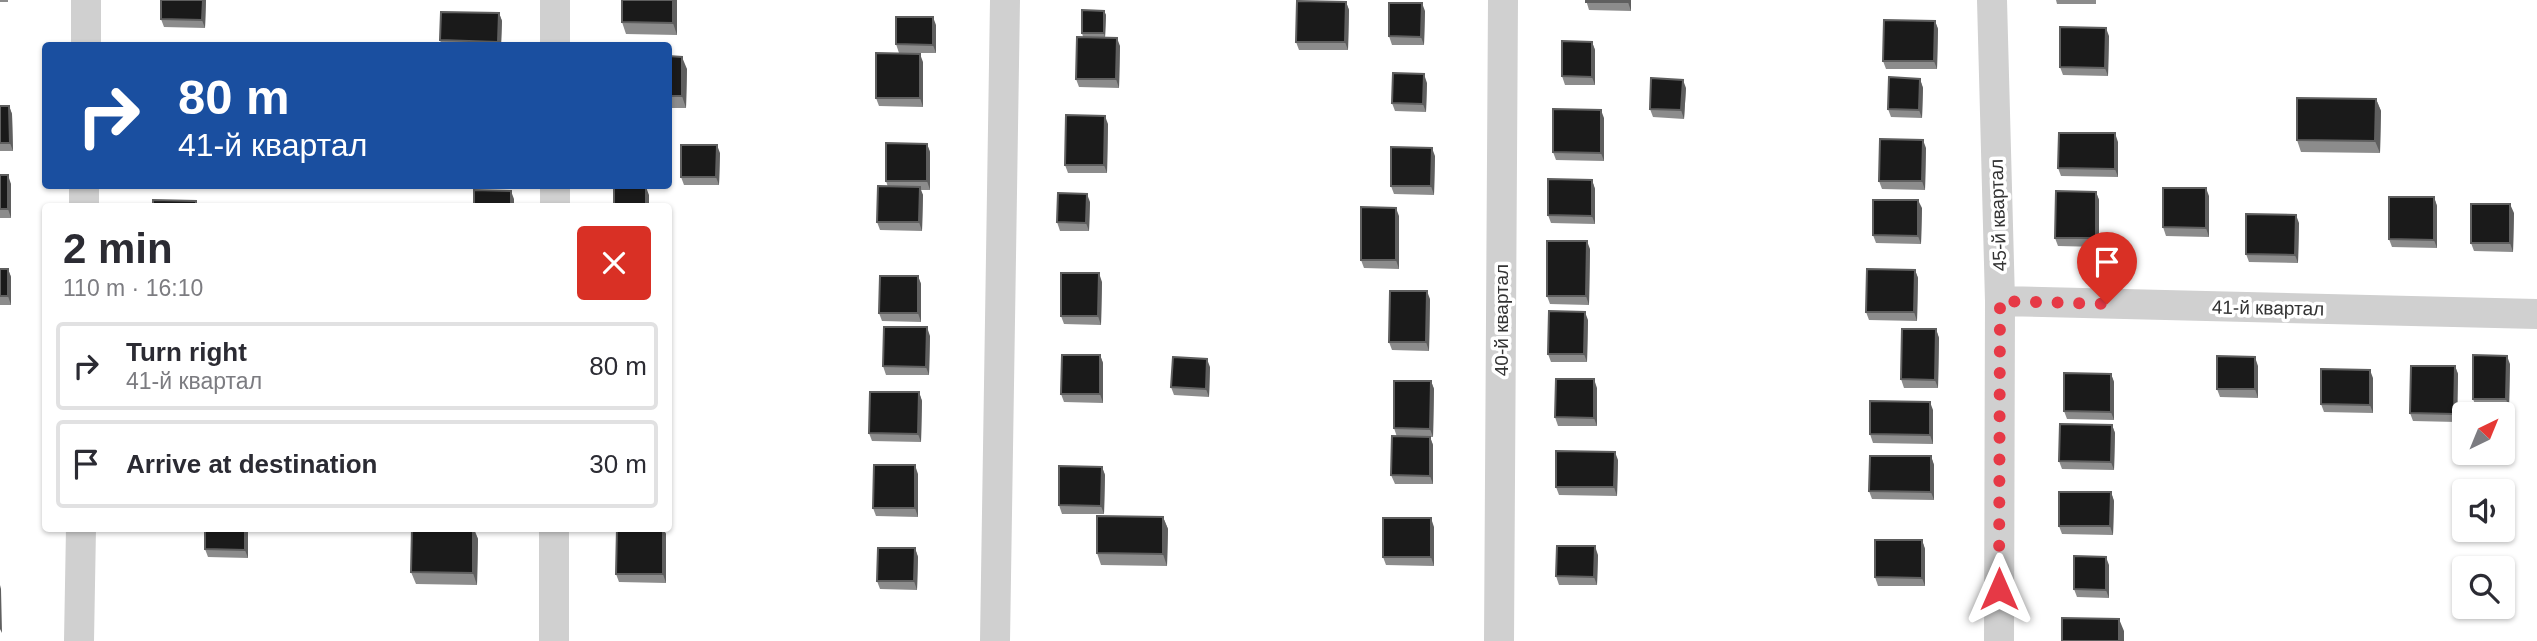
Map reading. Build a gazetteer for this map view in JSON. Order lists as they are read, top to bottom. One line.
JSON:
{"streets":{"street":["45-й квартал","41-й квартал","40-й квартал"]},"crossings":[["45-й квартал","41-й квартал"]],"north":"top right","page":{"turn":["80 m","41-й квартал"],"heading":["2 min","110 m · 16:10"],"list":[{"name":"Turn right","note":"41-й квартал","value":"80 m"},{"name":"Arrive at destination","value":"30 m"}]}}
